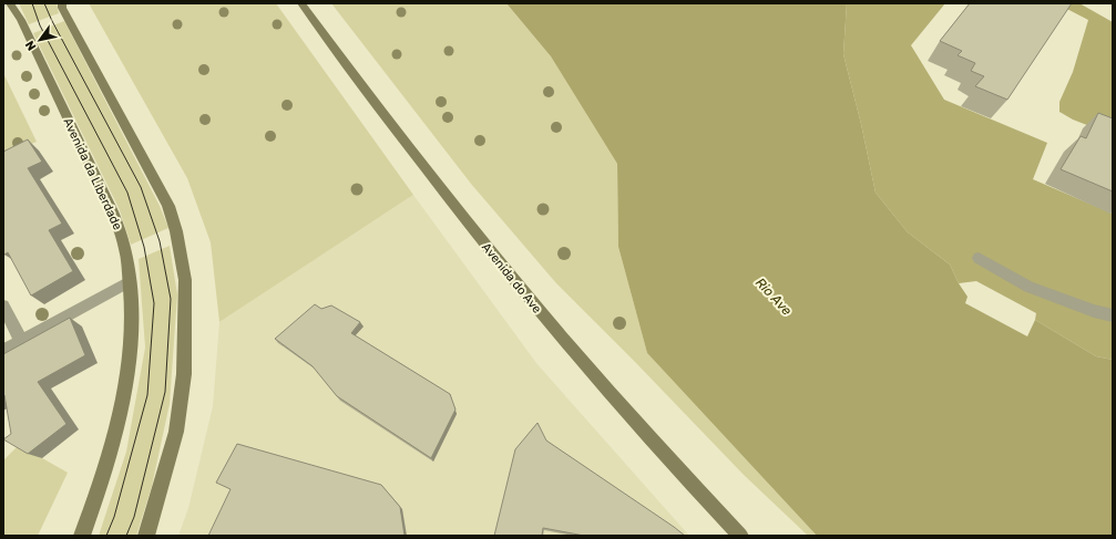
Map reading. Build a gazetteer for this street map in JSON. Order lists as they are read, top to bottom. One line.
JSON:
{"streets":{"street":["Avenida da Liberdade","Avenida do Ave"]},"water":["Rio Ave"],"north":"bottom left"}
